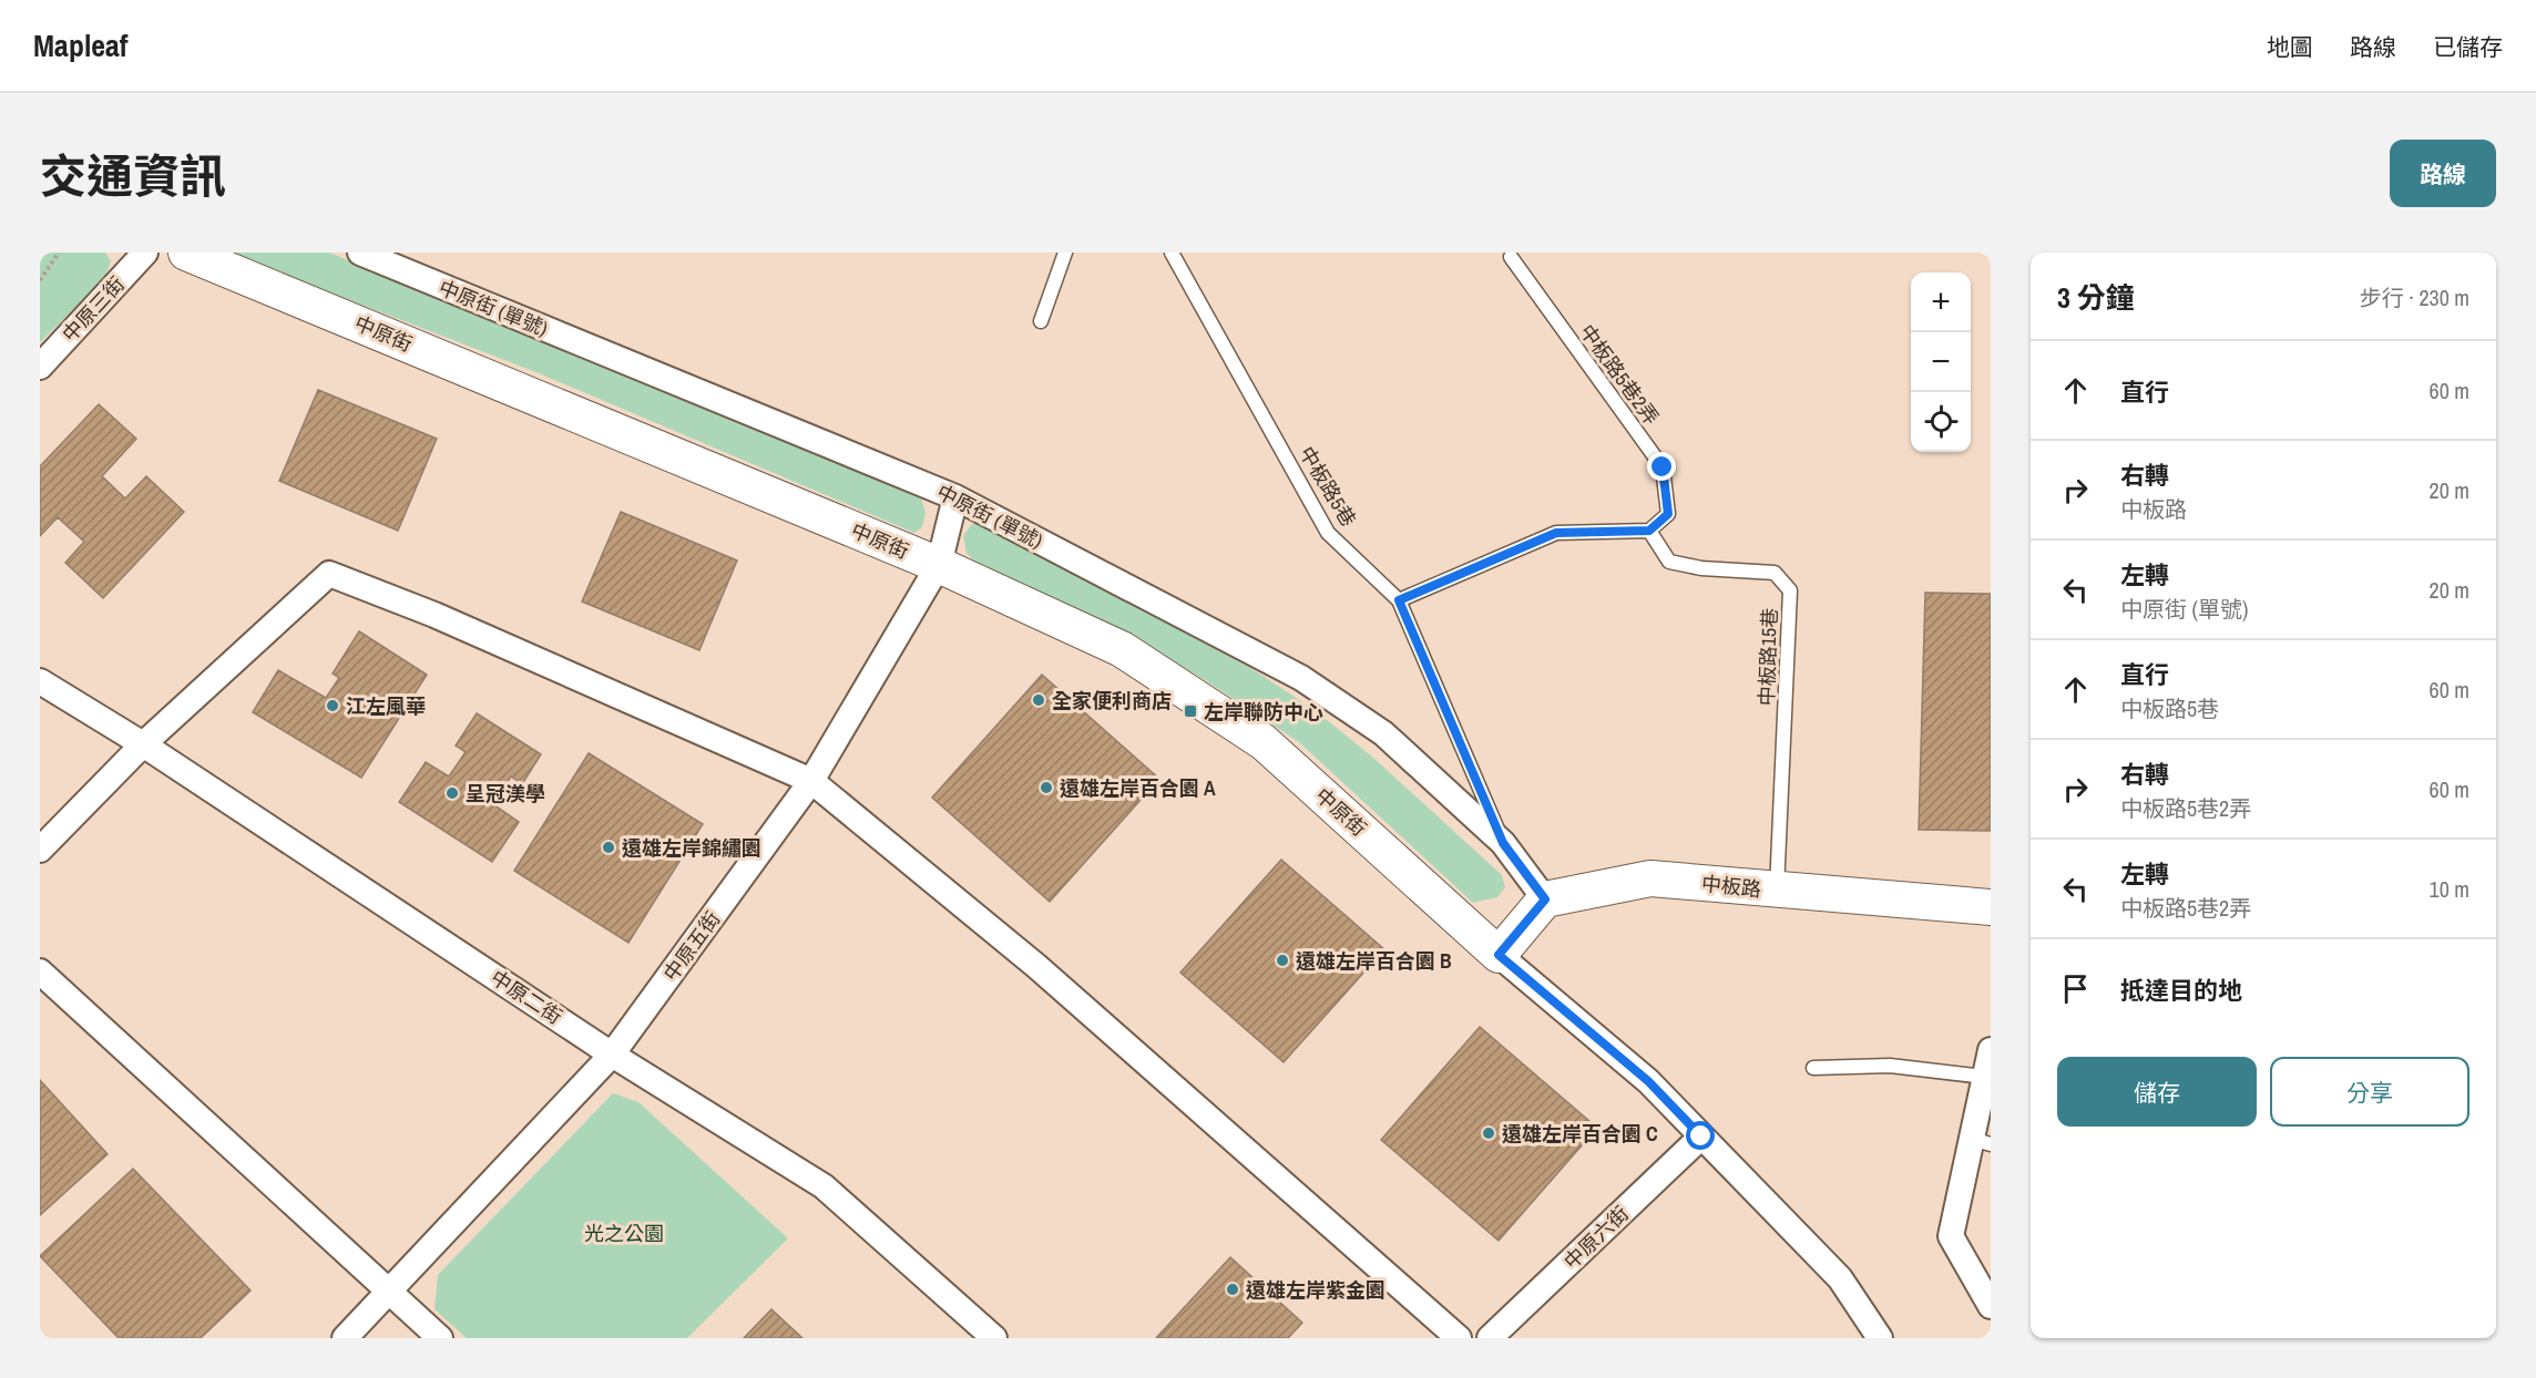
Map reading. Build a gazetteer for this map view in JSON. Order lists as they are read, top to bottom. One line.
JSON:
{"streets":{"street":["中原街 (單號)","中原三街","中原街","中板路","中原五街","中原二街","中原六街"],"lane":["中板路5巷2弄","中板路5巷","中板路15巷"]},"crossings":[["中原街 (單號)","中板路5巷"],["中原街 (單號)","中板路"],["中原街 (單號)","中原五街"],["中原街","中原五街"],["中板路5巷2弄","中板路15巷"],["中板路15巷","中板路"],["中原五街","中原二街"]],"parks":["光之公園"],"places":{"other":["全家便利商店","江左風華","遠雄左岸百合園 A","呈冠渼學","遠雄左岸錦繡園","遠雄左岸百合園 B","遠雄左岸百合園 C","遠雄左岸紫金園"],"transit":["左岸聯防中心"]},"page":{"header":"Mapleaf","nav":["地圖","路線","已儲存"],"title":"交通資訊","buttons":["路線",["儲存","分享"]],"heading":["3 分鐘","步行 · 230 m"],"map_buttons":["+","−"],"list":[["直行","60 m"],["右轉","中板路","20 m"],["左轉","中原街 (單號)","20 m"],["直行","中板路5巷","60 m"],["右轉","中板路5巷2弄","60 m"],["左轉","中板路5巷2弄","10 m"],"抵達目的地"]}}
